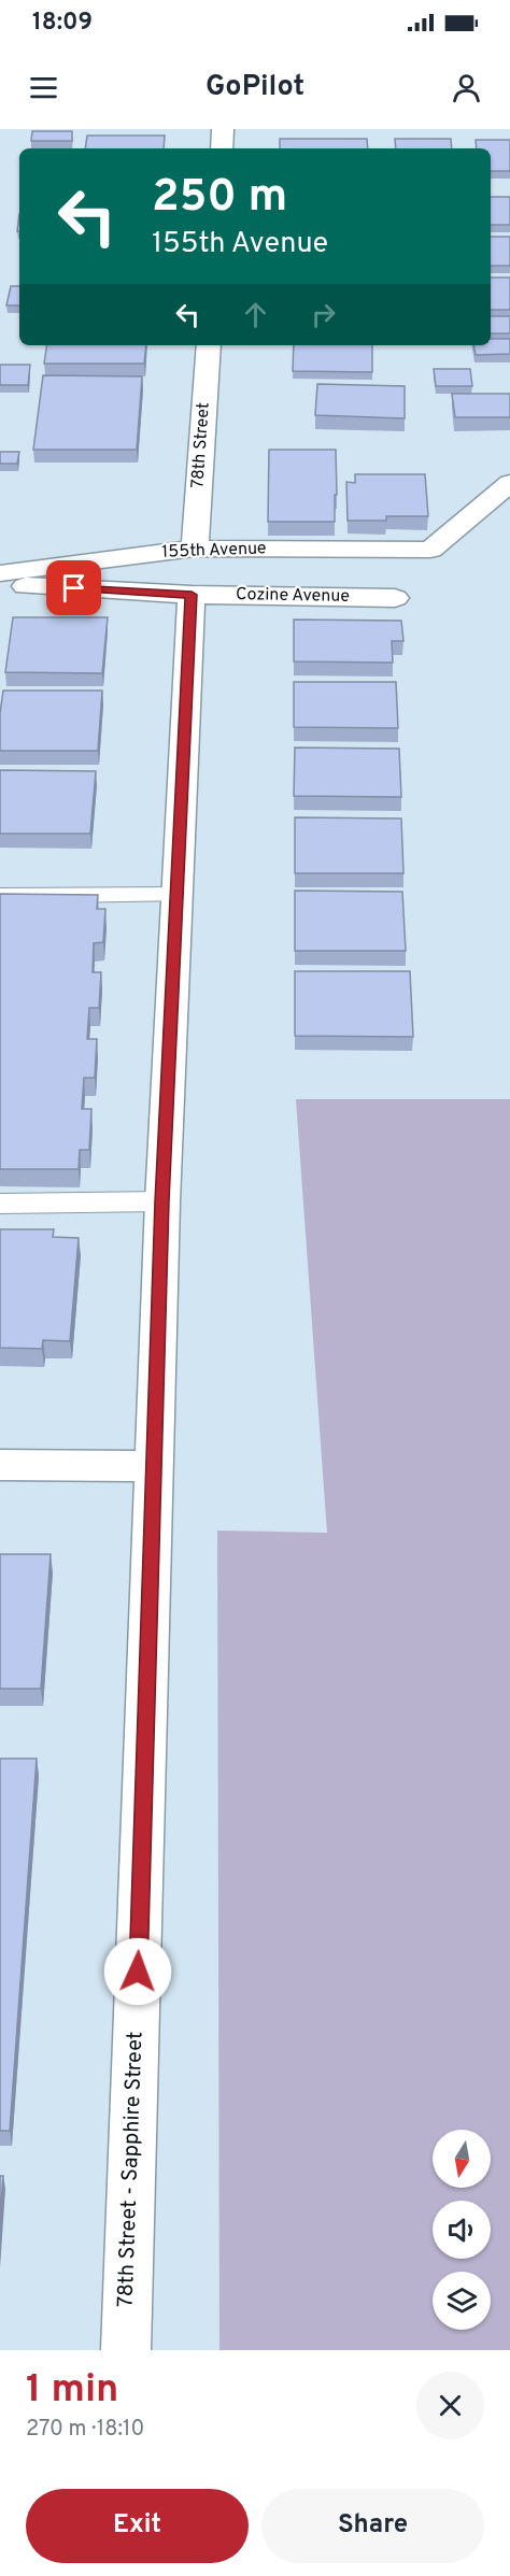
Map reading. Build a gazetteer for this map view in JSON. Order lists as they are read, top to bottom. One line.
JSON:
{"streets":{"street":["78th Street","155th Avenue","Cozine Avenue","78th Street - Sapphire Street"]},"crossings":[["78th Street","155th Avenue"],["155th Avenue","Cozine Avenue"],["155th Avenue","78th Street - Sapphire Street"],["Cozine Avenue","78th Street - Sapphire Street"]],"north":"bottom","page":{"status":"18:09","header":"GoPilot","turn":["250 m","155th Avenue"],"heading":["1 min","270 m · 18:10"],"buttons":["Exit","Share"]}}
